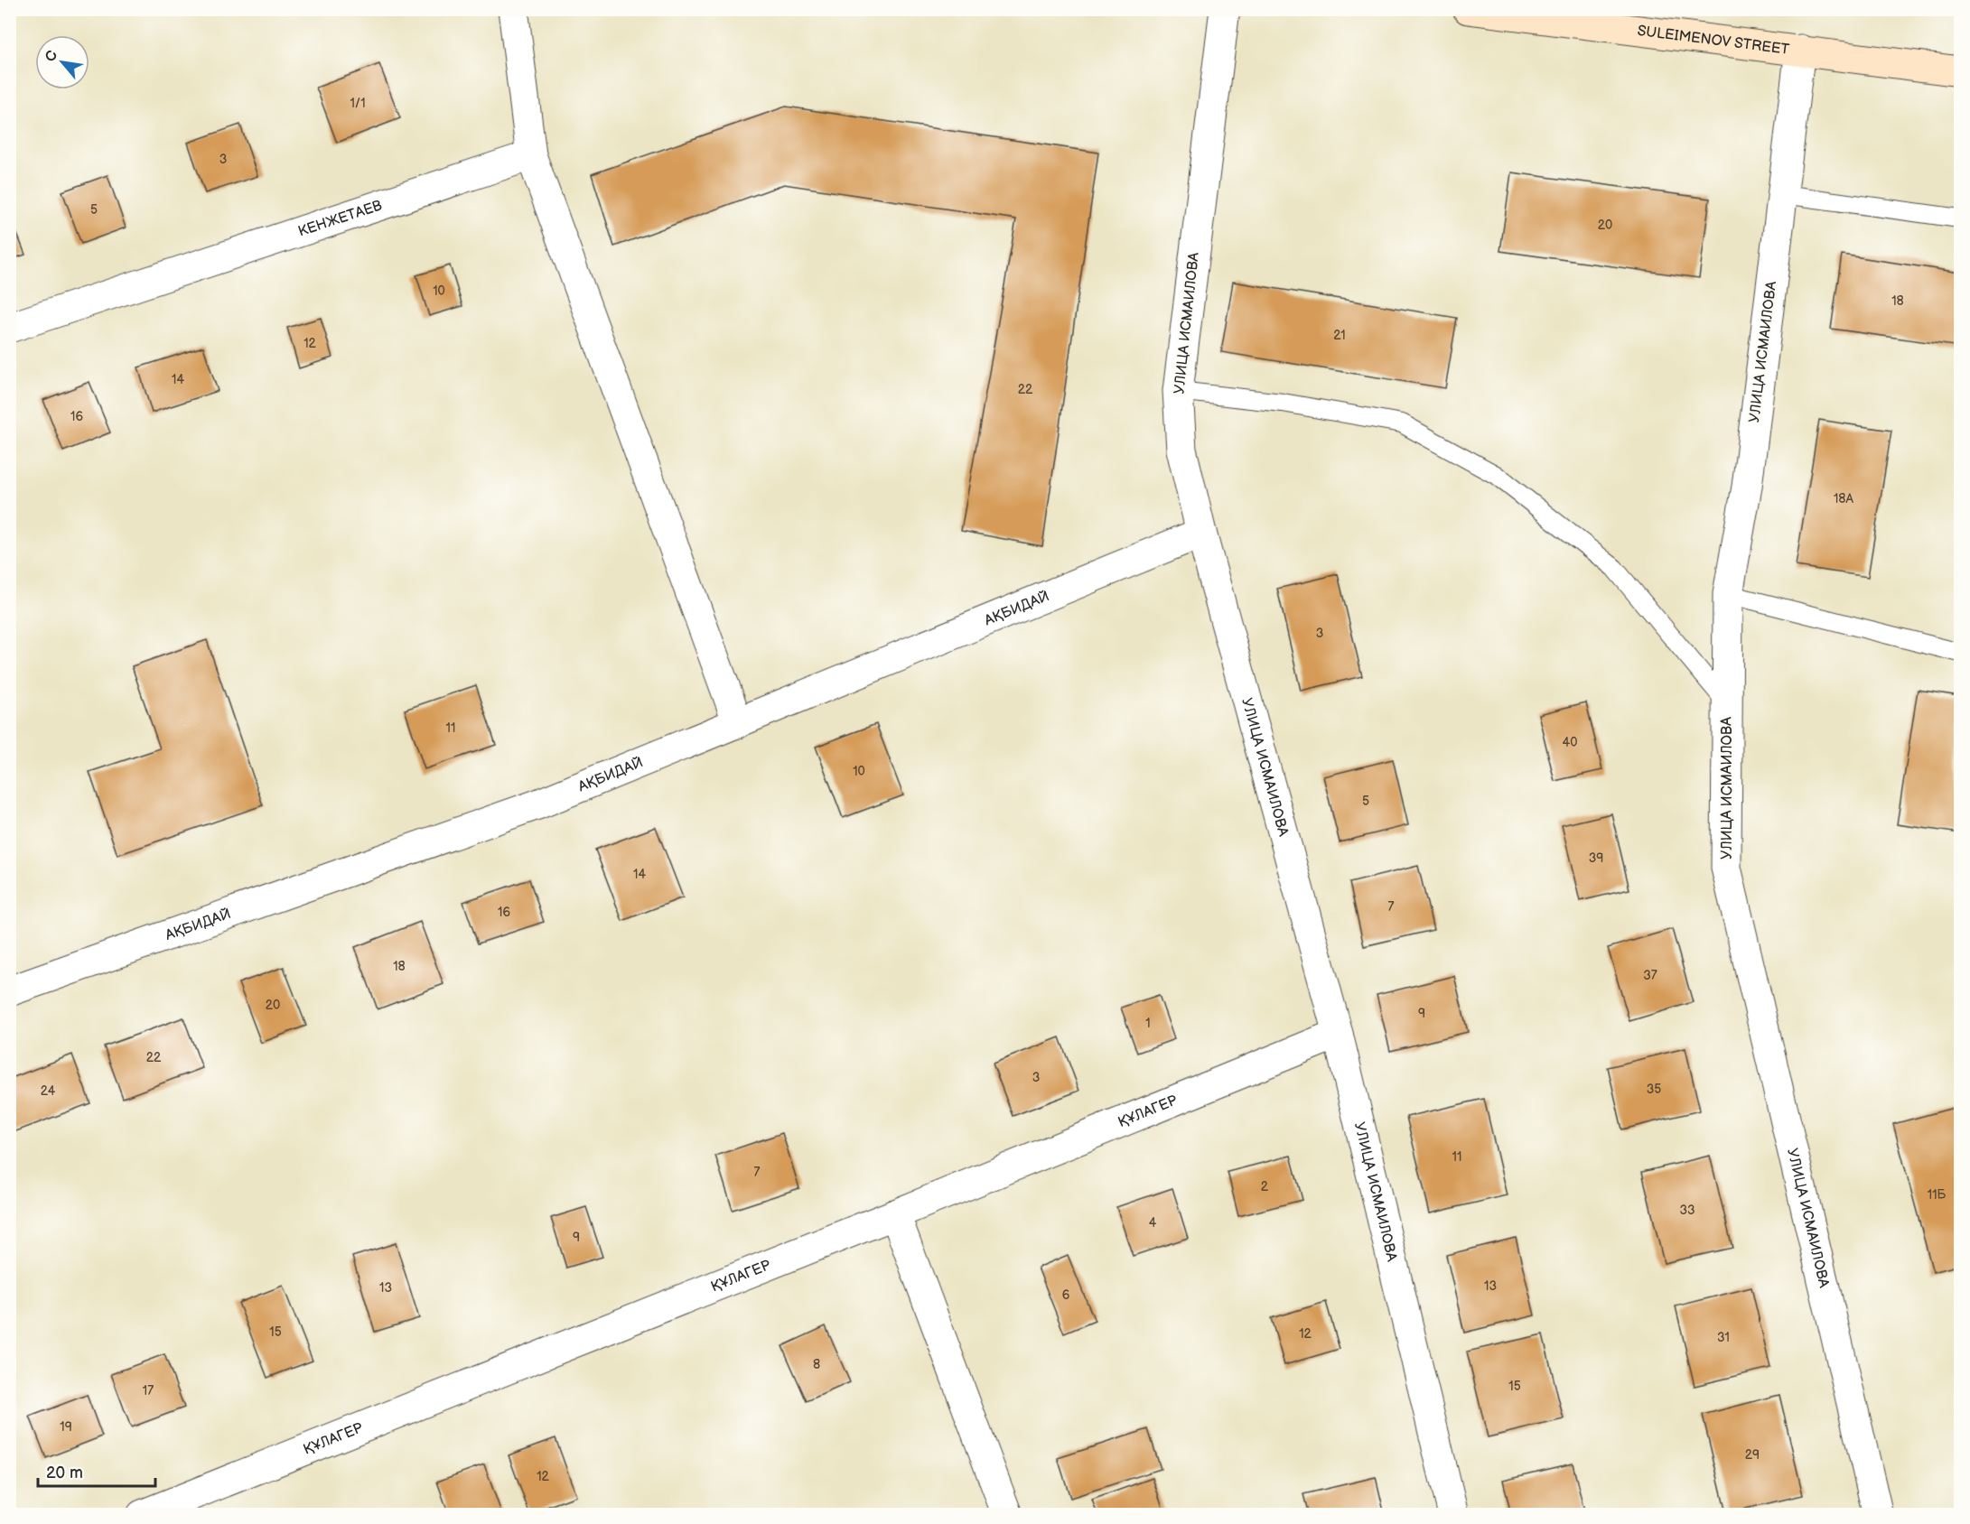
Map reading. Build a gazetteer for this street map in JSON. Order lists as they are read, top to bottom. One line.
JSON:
{"streets":{"street":["SULEIMENOV STREET","КЕНЖЕТАЕВ","УЛИЦА ИСМАИЛОВА","АҚБИДАЙ","ҚҰЛАГЕР"]},"crossings":[["SULEIMENOV STREET","УЛИЦА ИСМАИЛОВА"],["УЛИЦА ИСМАИЛОВА","АҚБИДАЙ"],["УЛИЦА ИСМАИЛОВА","ҚҰЛАГЕР"]],"house_numbers":["1/1","3","5","20","10","18","21","12","14","22","16","18А","3","11","40","10","5","39","14","7","16","18","37","20","9","1","22","3","35","24","11","7","2","11Б","33","4","9","13","13","6","15","12","31","8","15","17","19","29","12"],"scale_bar":"20 m","north":"top left"}
